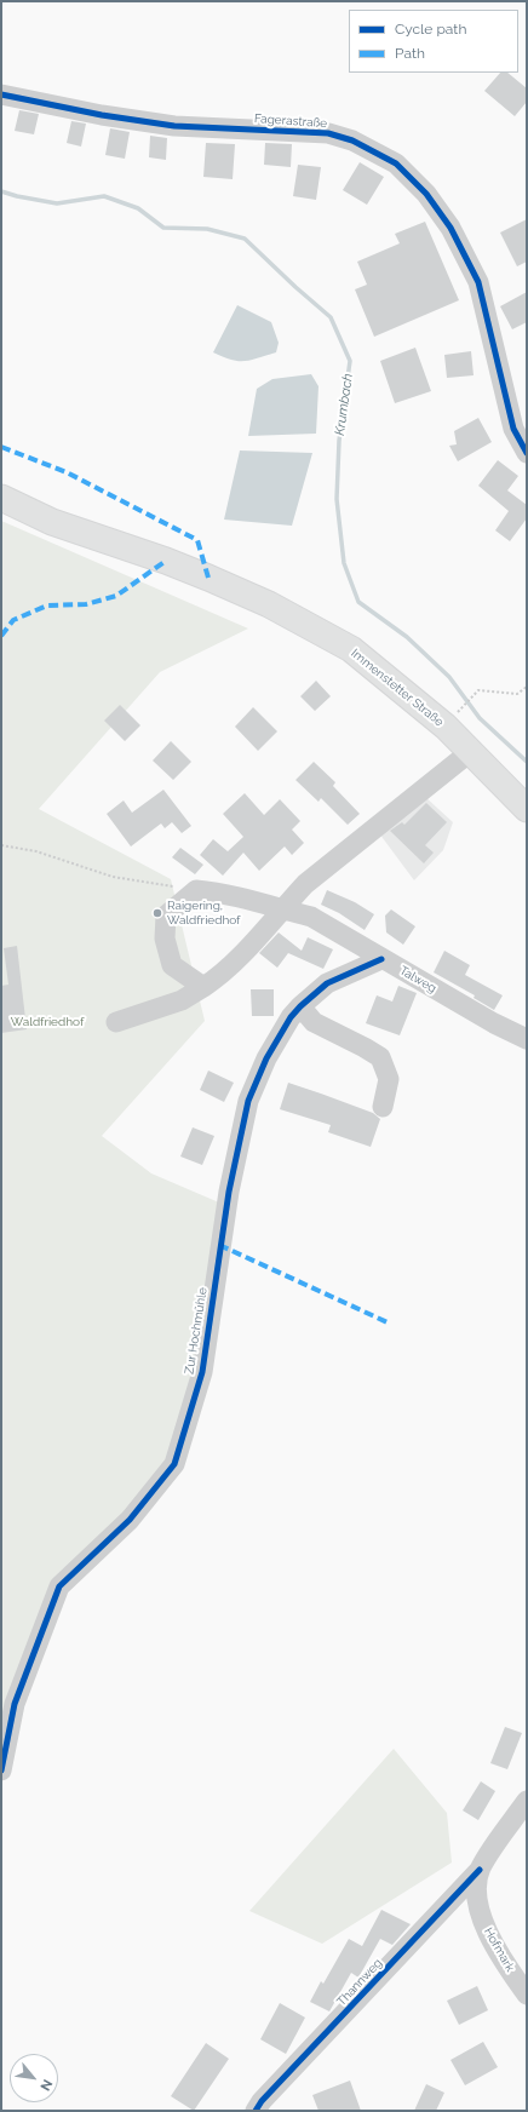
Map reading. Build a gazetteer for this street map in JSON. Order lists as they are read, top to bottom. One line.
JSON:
{"streets":{"main road":["Immenstetter Straße"],"street":["Fagerastraße","Talweg","Zur Hochmühle","Hofmark","Thannweg"]},"crossings":[["Talweg","Zur Hochmühle"],["Hofmark","Thannweg"]],"water":["Krumbach"],"parks":["Waldfriedhof"],"places":["Raigering, Waldfriedhof"],"legend":["Cycle path","Path"],"north":"bottom right"}
